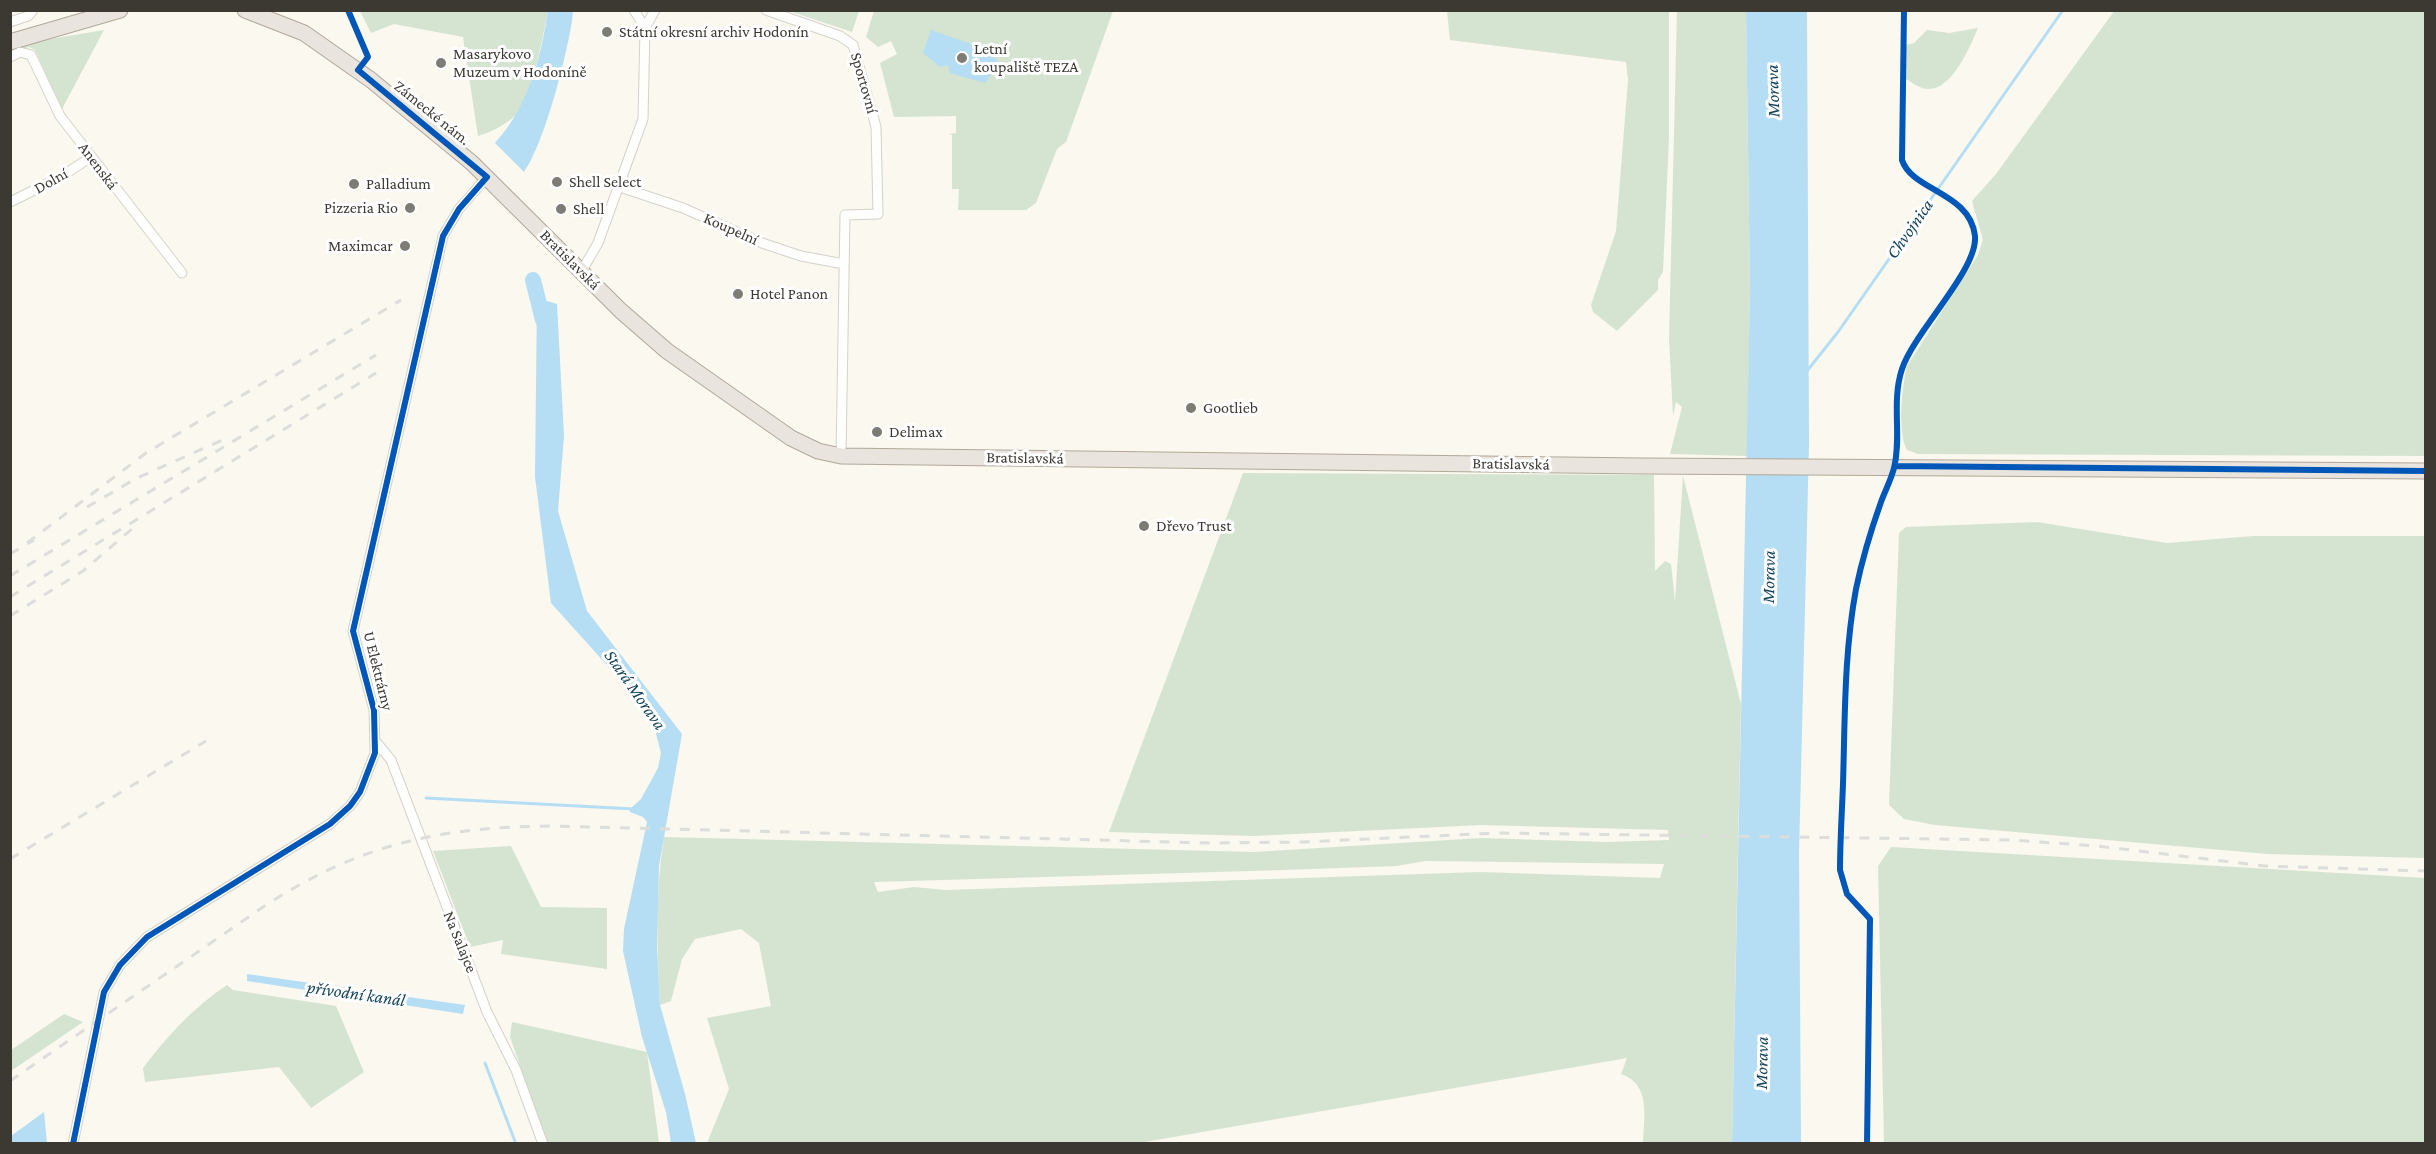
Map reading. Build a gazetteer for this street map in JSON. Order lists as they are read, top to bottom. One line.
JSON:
{"streets":{"main road":["Zámecké nám.","Bratislavská"],"street":["Sportovní","Anenská","Dolní","Koupelní","U Elektrárny","Na Salajce"]},"crossings":[["Sportovní","Koupelní"],["Zámecké nám.","Bratislavská"],["Zámecké nám.","U Elektrárny"],["Anenská","Dolní"],["Bratislavská","U Elektrárny"],["U Elektrárny","Na Salajce"]],"water":["Morava","Chvojnica","Stará Morava","přívodní kanál"],"places":["Státní okresní archiv Hodonín","Letní koupaliště TEZA","Masarykovo Muzeum v Hodoníně","Shell Select","Palladium","Pizzeria Rio","Shell","Maximcar","Hotel Panon","Gootlieb","Delimax","Dřevo Trust"]}
